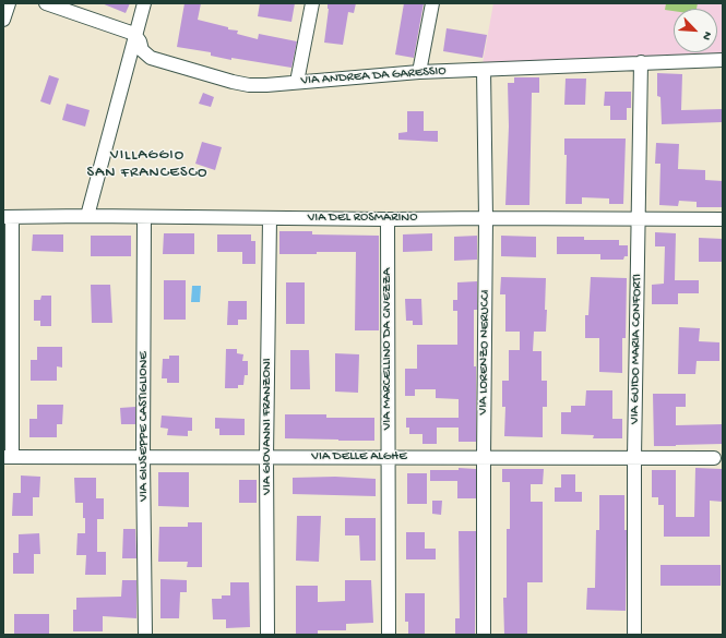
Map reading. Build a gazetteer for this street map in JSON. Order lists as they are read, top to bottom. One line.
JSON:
{"streets":{"street":["VIA ANDREA DA GARESSIO","VIA DEL ROSMARINO","VIA MARCELLINO DA CIVEZZA","VIA GUIDO MARIA CONFORTI","VIA LORENZO NERUCCI","VIA GIUSEPPE CASTIGLIONE","VIA GIOVANNI FRANZONI","VIA DELLE ALGHE"]},"crossings":[["VIA ANDREA DA GARESSIO","VIA GUIDO MARIA CONFORTI"],["VIA ANDREA DA GARESSIO","VIA LORENZO NERUCCI"],["VIA DEL ROSMARINO","VIA MARCELLINO DA CIVEZZA"],["VIA DEL ROSMARINO","VIA GUIDO MARIA CONFORTI"],["VIA DEL ROSMARINO","VIA LORENZO NERUCCI"],["VIA DEL ROSMARINO","VIA GIUSEPPE CASTIGLIONE"],["VIA DEL ROSMARINO","VIA GIOVANNI FRANZONI"],["VIA MARCELLINO DA CIVEZZA","VIA DELLE ALGHE"],["VIA GUIDO MARIA CONFORTI","VIA DELLE ALGHE"],["VIA LORENZO NERUCCI","VIA DELLE ALGHE"],["VIA GIUSEPPE CASTIGLIONE","VIA DELLE ALGHE"],["VIA GIOVANNI FRANZONI","VIA DELLE ALGHE"]],"districts":["VILLAGGIO SAN FRANCESCO"],"north":"bottom right"}
